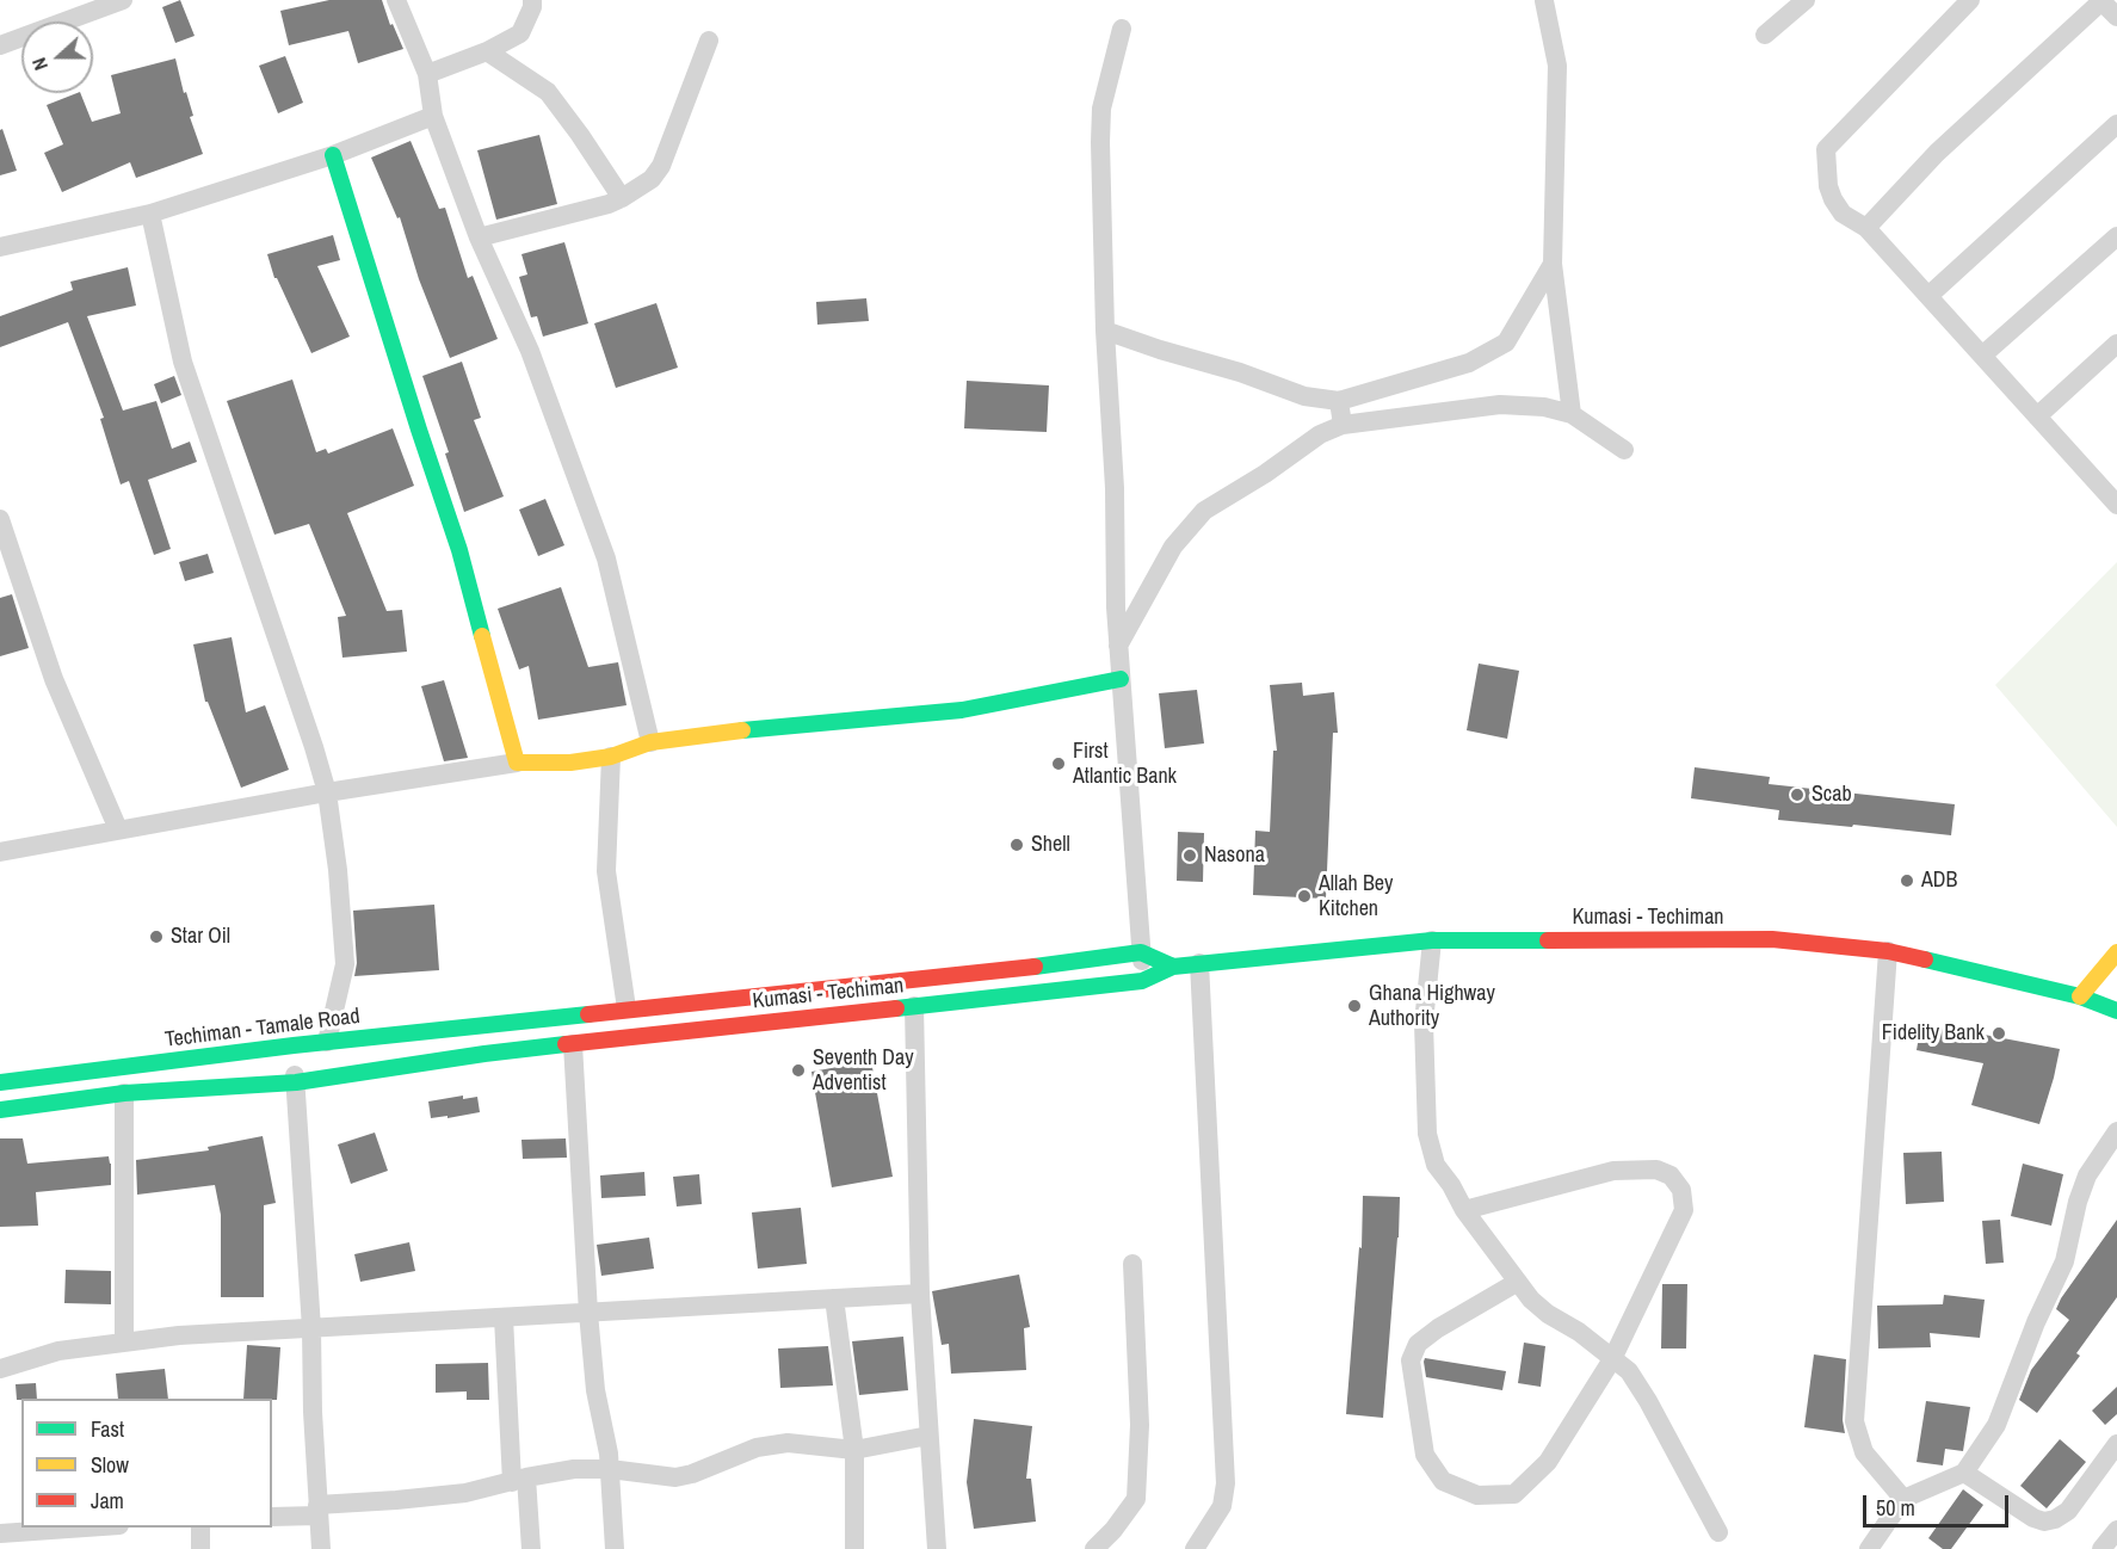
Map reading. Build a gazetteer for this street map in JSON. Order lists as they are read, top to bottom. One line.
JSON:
{"streets":{"main road":["Kumasi - Techiman","Techiman - Tamale Road"]},"crossings":[["Kumasi - Techiman","Techiman - Tamale Road"]],"places":["First Atlantic Bank","Scab","Shell","Nasona","ADB","Allah Bey Kitchen","Star Oil","Ghana Highway Authority","Fidelity Bank","Seventh Day Adventist"],"legend":["Fast","Slow","Jam"],"scale_bar":"50 m","north":"left"}
